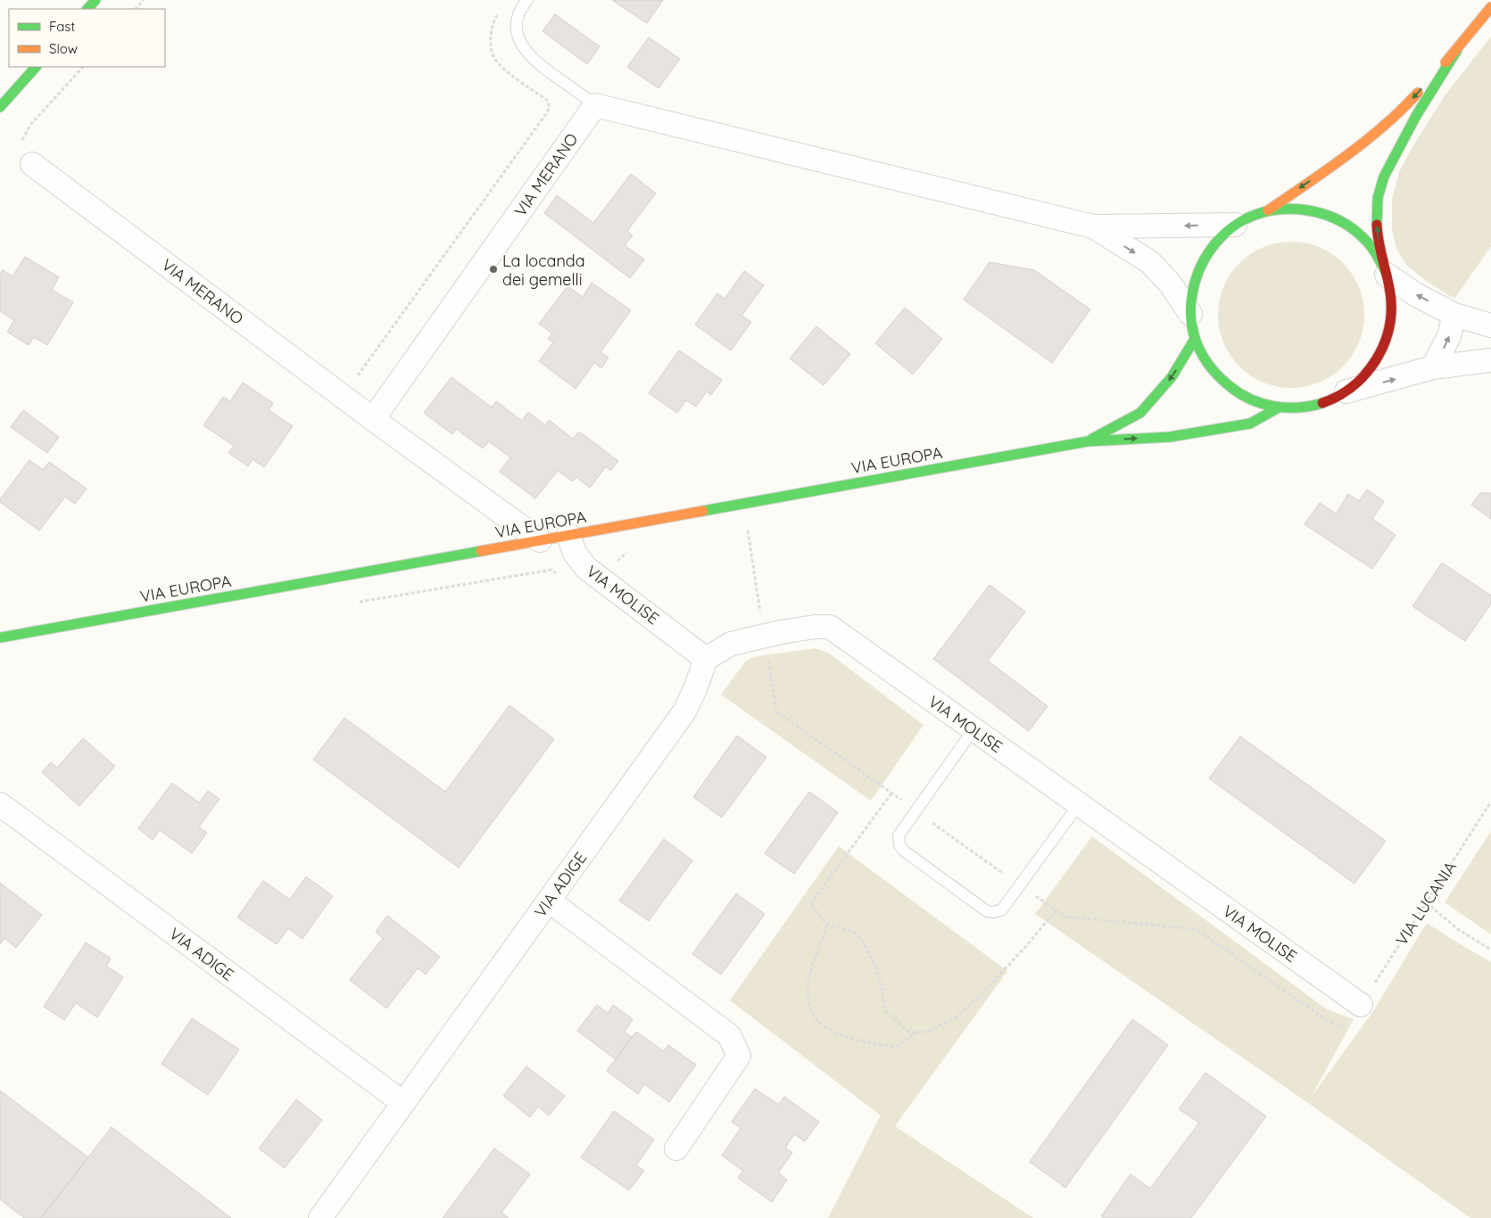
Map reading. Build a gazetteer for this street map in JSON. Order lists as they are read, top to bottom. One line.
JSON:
{"streets":{"street":["VIA MERANO","VIA EUROPA","VIA MOLISE","VIA ADIGE"],"path":["VIA LUCANIA"]},"crossings":[["VIA MERANO","VIA EUROPA"],["VIA EUROPA","VIA MOLISE"],["VIA MOLISE","VIA ADIGE"],["VIA MOLISE","VIA LUCANIA"]],"places":["La locanda dei gemelli"],"legend":["Fast","Slow"]}
